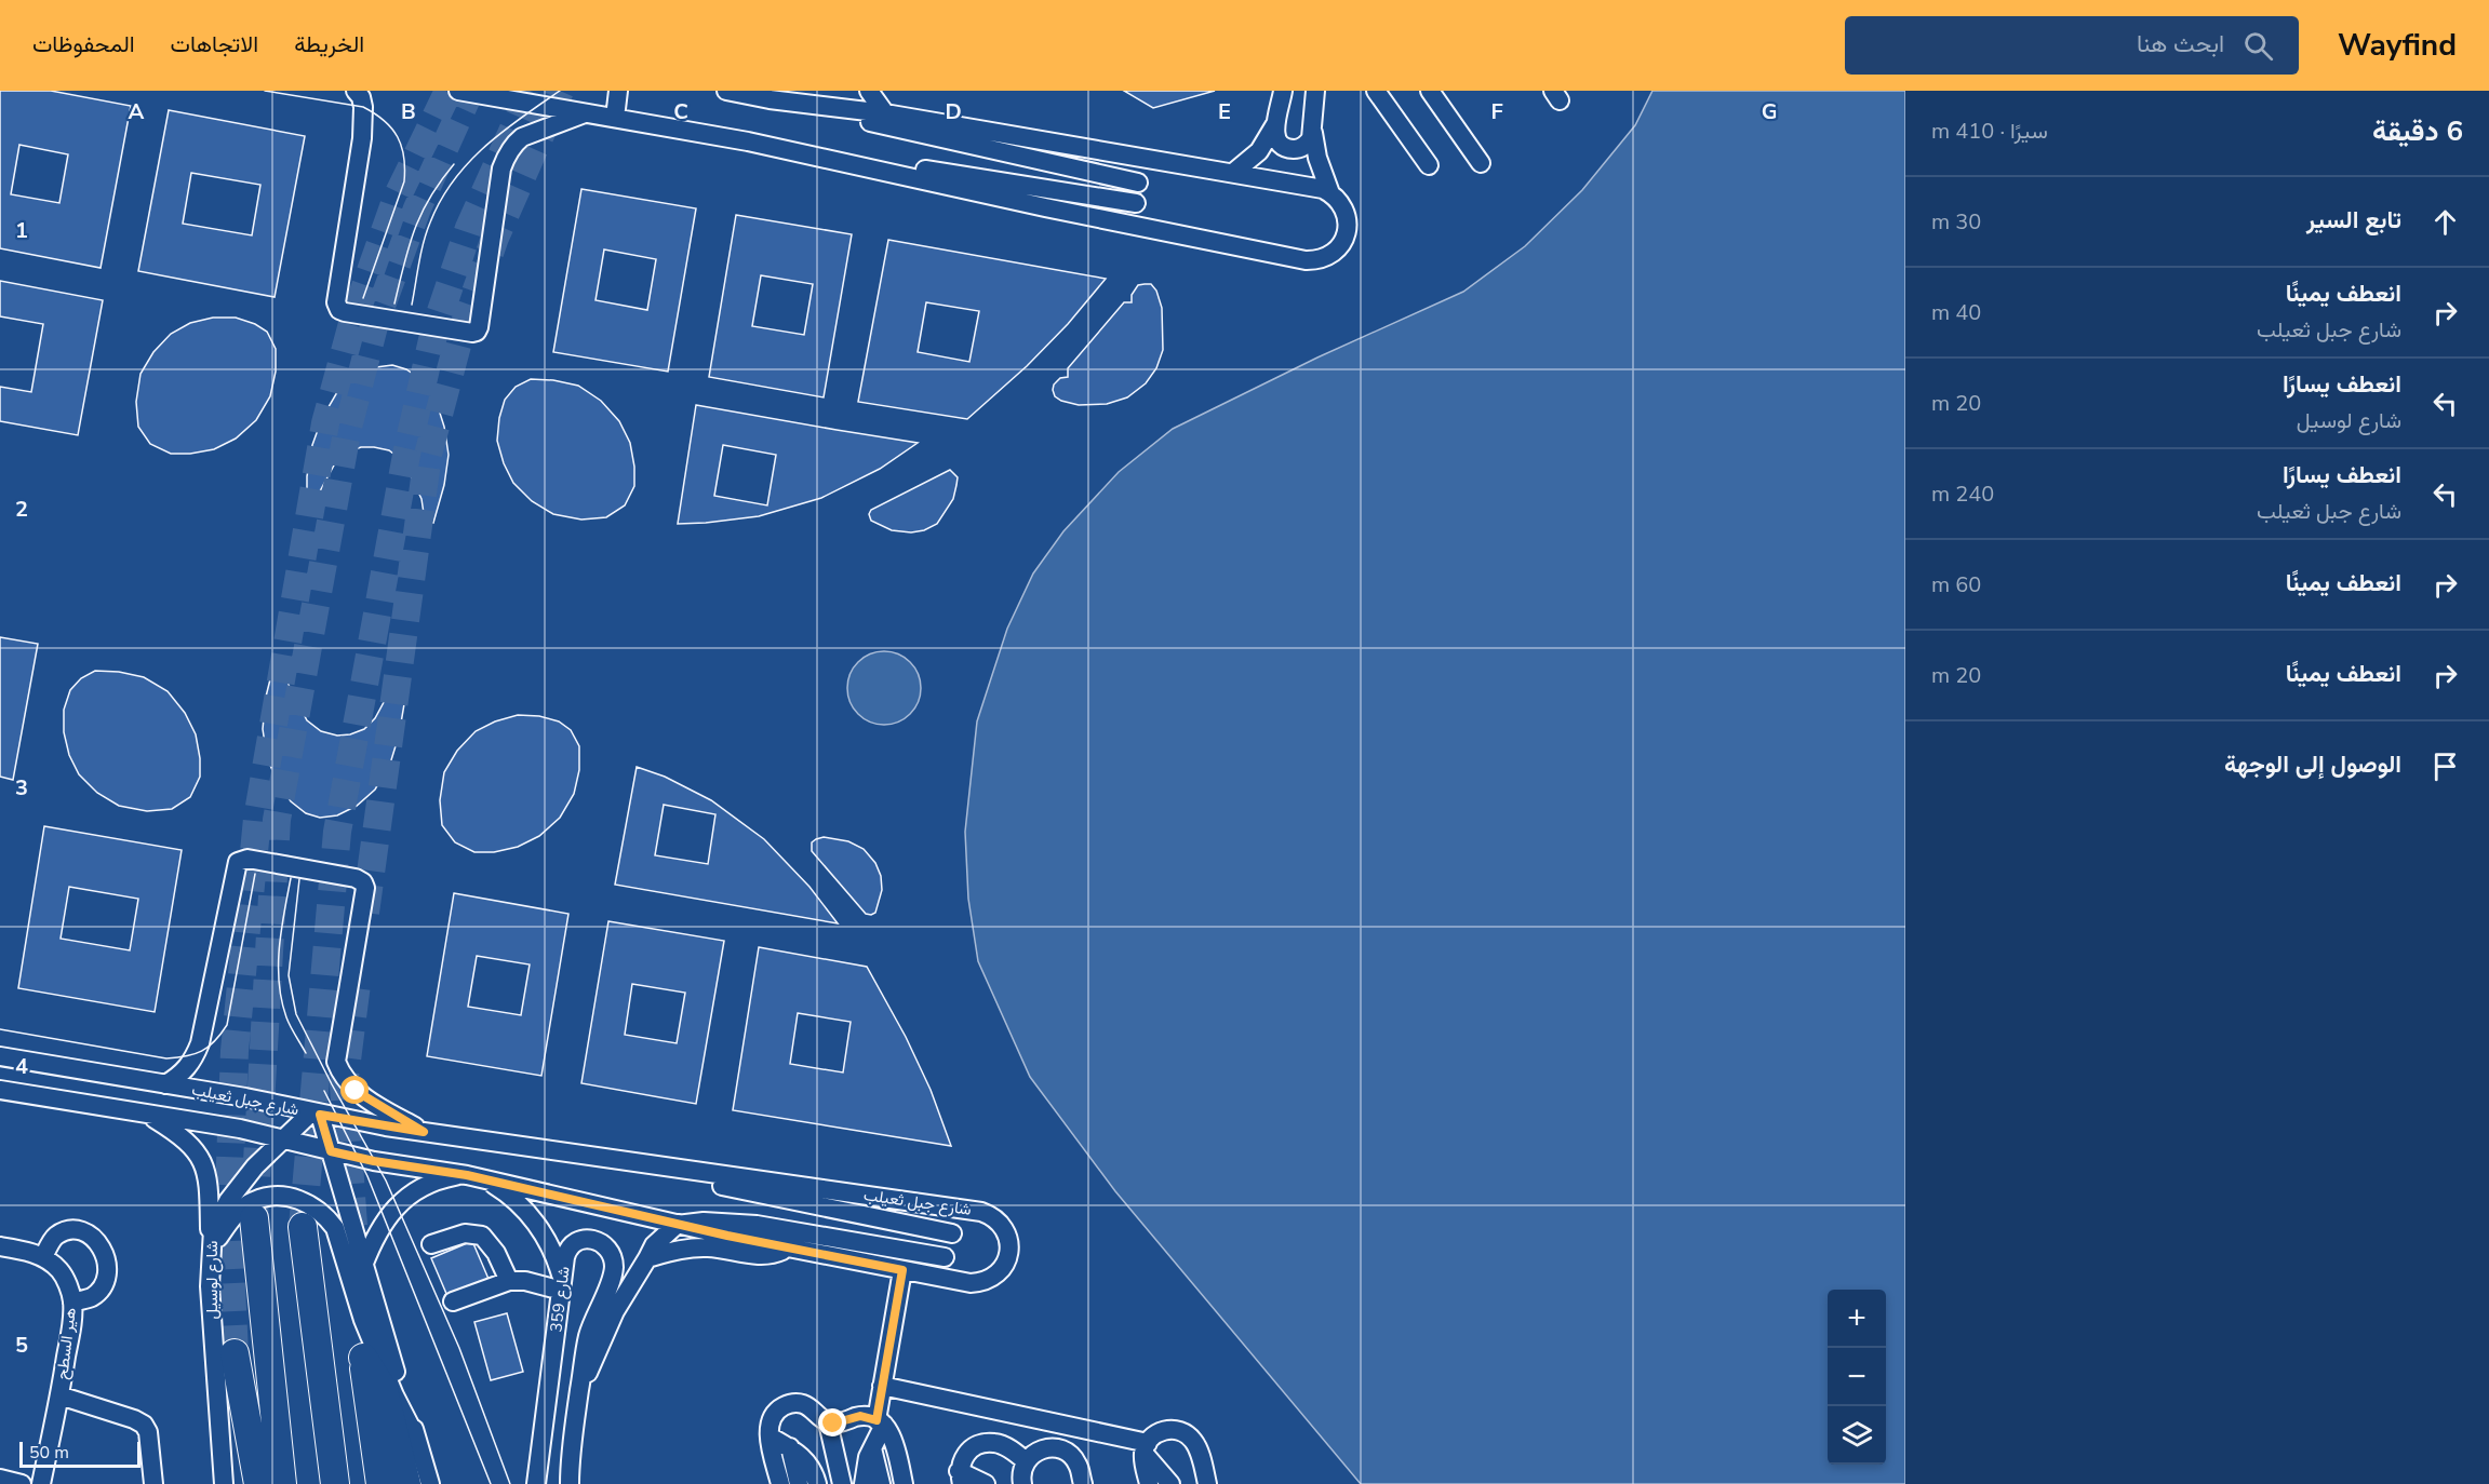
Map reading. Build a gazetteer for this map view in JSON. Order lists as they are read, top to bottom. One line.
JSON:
{"streets":{"street":["شارع جبل ثعيلب","شارع لوسيل","شارع 359","هير السطح"]},"crossings":[["شارع جبل ثعيلب","شارع لوسيل"]],"scale_bar":"50 m","page":{"header":"Wayfind","search":"ابحث هنا","nav":["الخريطة","الاتجاهات","المحفوظات"],"heading":["6 دقيقة","سيرًا · 410 m"],"list":[["تابع السير","30 m"],["انعطف يمينًا","شارع جبل ثعيلب","40 m"],["انعطف يسارًا","شارع لوسيل","20 m"],["انعطف يسارًا","شارع جبل ثعيلب","240 m"],["انعطف يمينًا","60 m"],["انعطف يمينًا","20 m"],"الوصول إلى الوجهة"],"map_buttons":["+","−"],"scale":"50 m"},"grid":{"columns":["A","B","C","D","E","F","G"],"rows":["1","2","3","4","5"]}}
